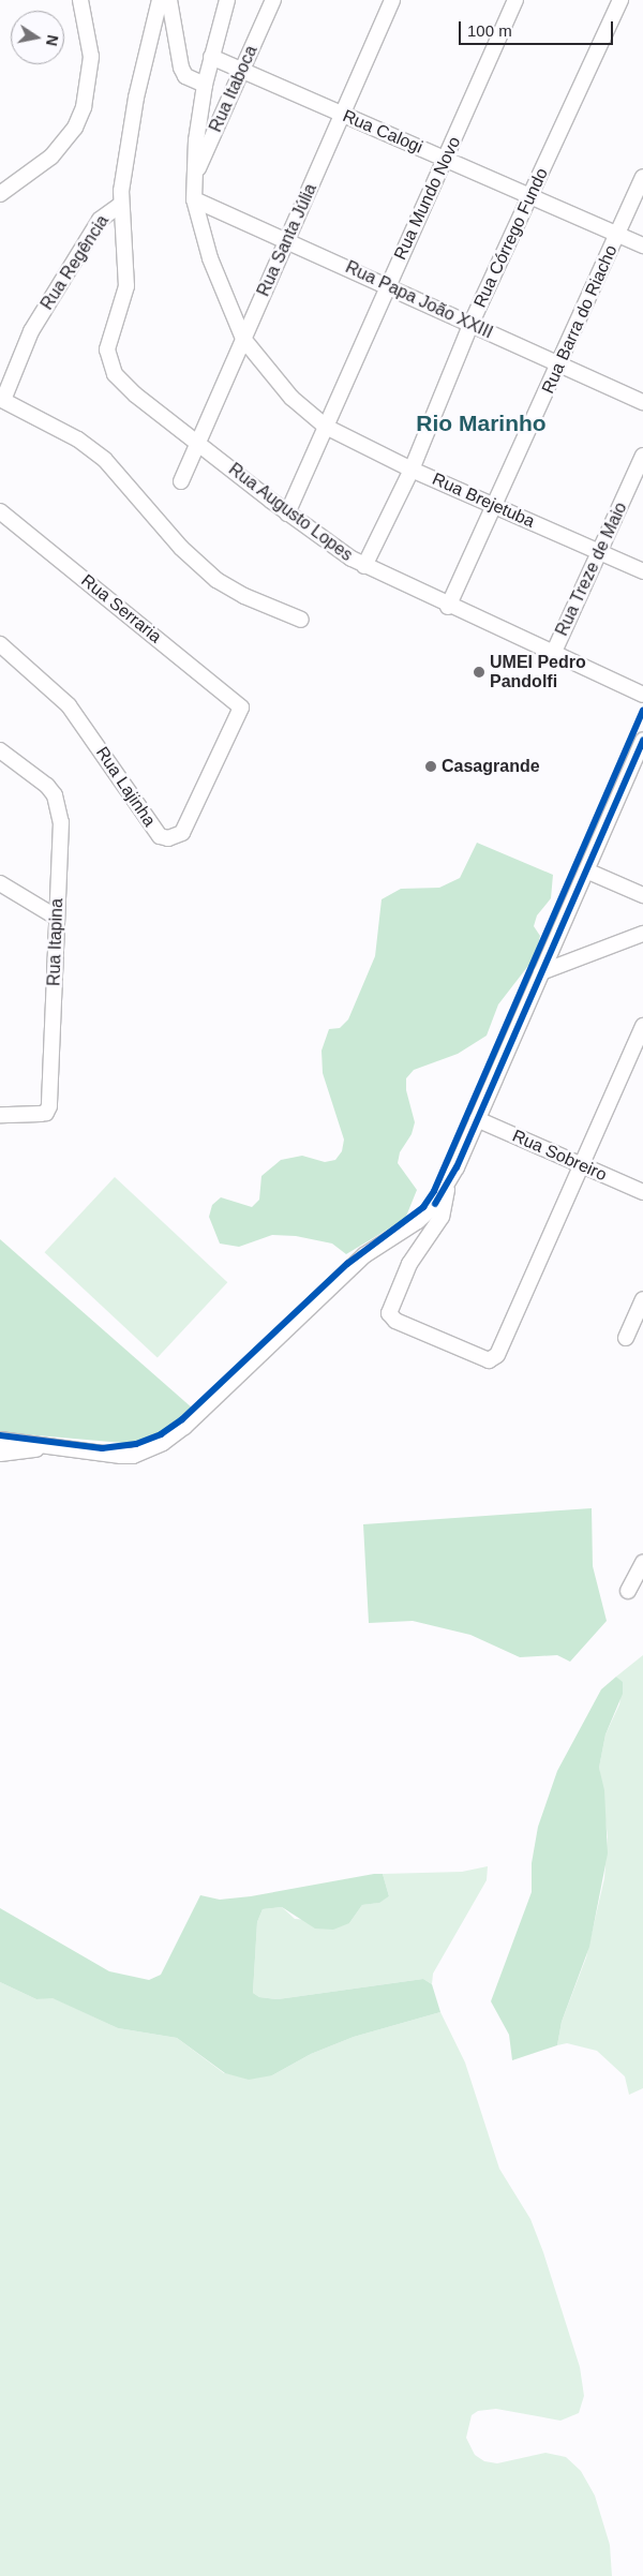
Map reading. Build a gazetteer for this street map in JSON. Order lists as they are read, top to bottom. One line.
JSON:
{"streets":{"street":["Rua Itaboca","Rua Calogi","Rua Mundo Novo","Rua Córrego Fundo","Rua Santa Júlia","Rua Regência","Rua Papa João XXIII","Rua Barra do Riacho","Rua Brejetuba","Rua Augusto Lopes","Rua Treze de Maio","Rua Serraria","Rua Lajinha","Rua Itapina","Rua Sobreiro"]},"crossings":[["Rua Itaboca","Rua Calogi"],["Rua Itaboca","Rua Brejetuba"],["Rua Calogi","Rua Mundo Novo"],["Rua Calogi","Rua Córrego Fundo"],["Rua Calogi","Rua Santa Júlia"],["Rua Calogi","Rua Barra do Riacho"],["Rua Calogi","Rua Brejetuba"],["Rua Mundo Novo","Rua Papa João XXIII"],["Rua Mundo Novo","Rua Brejetuba"],["Rua Mundo Novo","Rua Augusto Lopes"],["Rua Córrego Fundo","Rua Papa João XXIII"],["Rua Córrego Fundo","Rua Brejetuba"],["Rua Córrego Fundo","Rua Augusto Lopes"],["Rua Santa Júlia","Rua Papa João XXIII"],["Rua Santa Júlia","Rua Brejetuba"],["Rua Santa Júlia","Rua Augusto Lopes"],["Rua Regência","Rua Augusto Lopes"],["Rua Papa João XXIII","Rua Barra do Riacho"],["Rua Papa João XXIII","Rua Brejetuba"],["Rua Barra do Riacho","Rua Brejetuba"],["Rua Barra do Riacho","Rua Augusto Lopes"],["Rua Brejetuba","Rua Treze de Maio"],["Rua Augusto Lopes","Rua Treze de Maio"],["Rua Serraria","Rua Lajinha"]],"districts":["Rio Marinho"],"places":["UMEI Pedro Pandolfi","Casagrande"],"scale_bar":"100 m","north":"right"}
